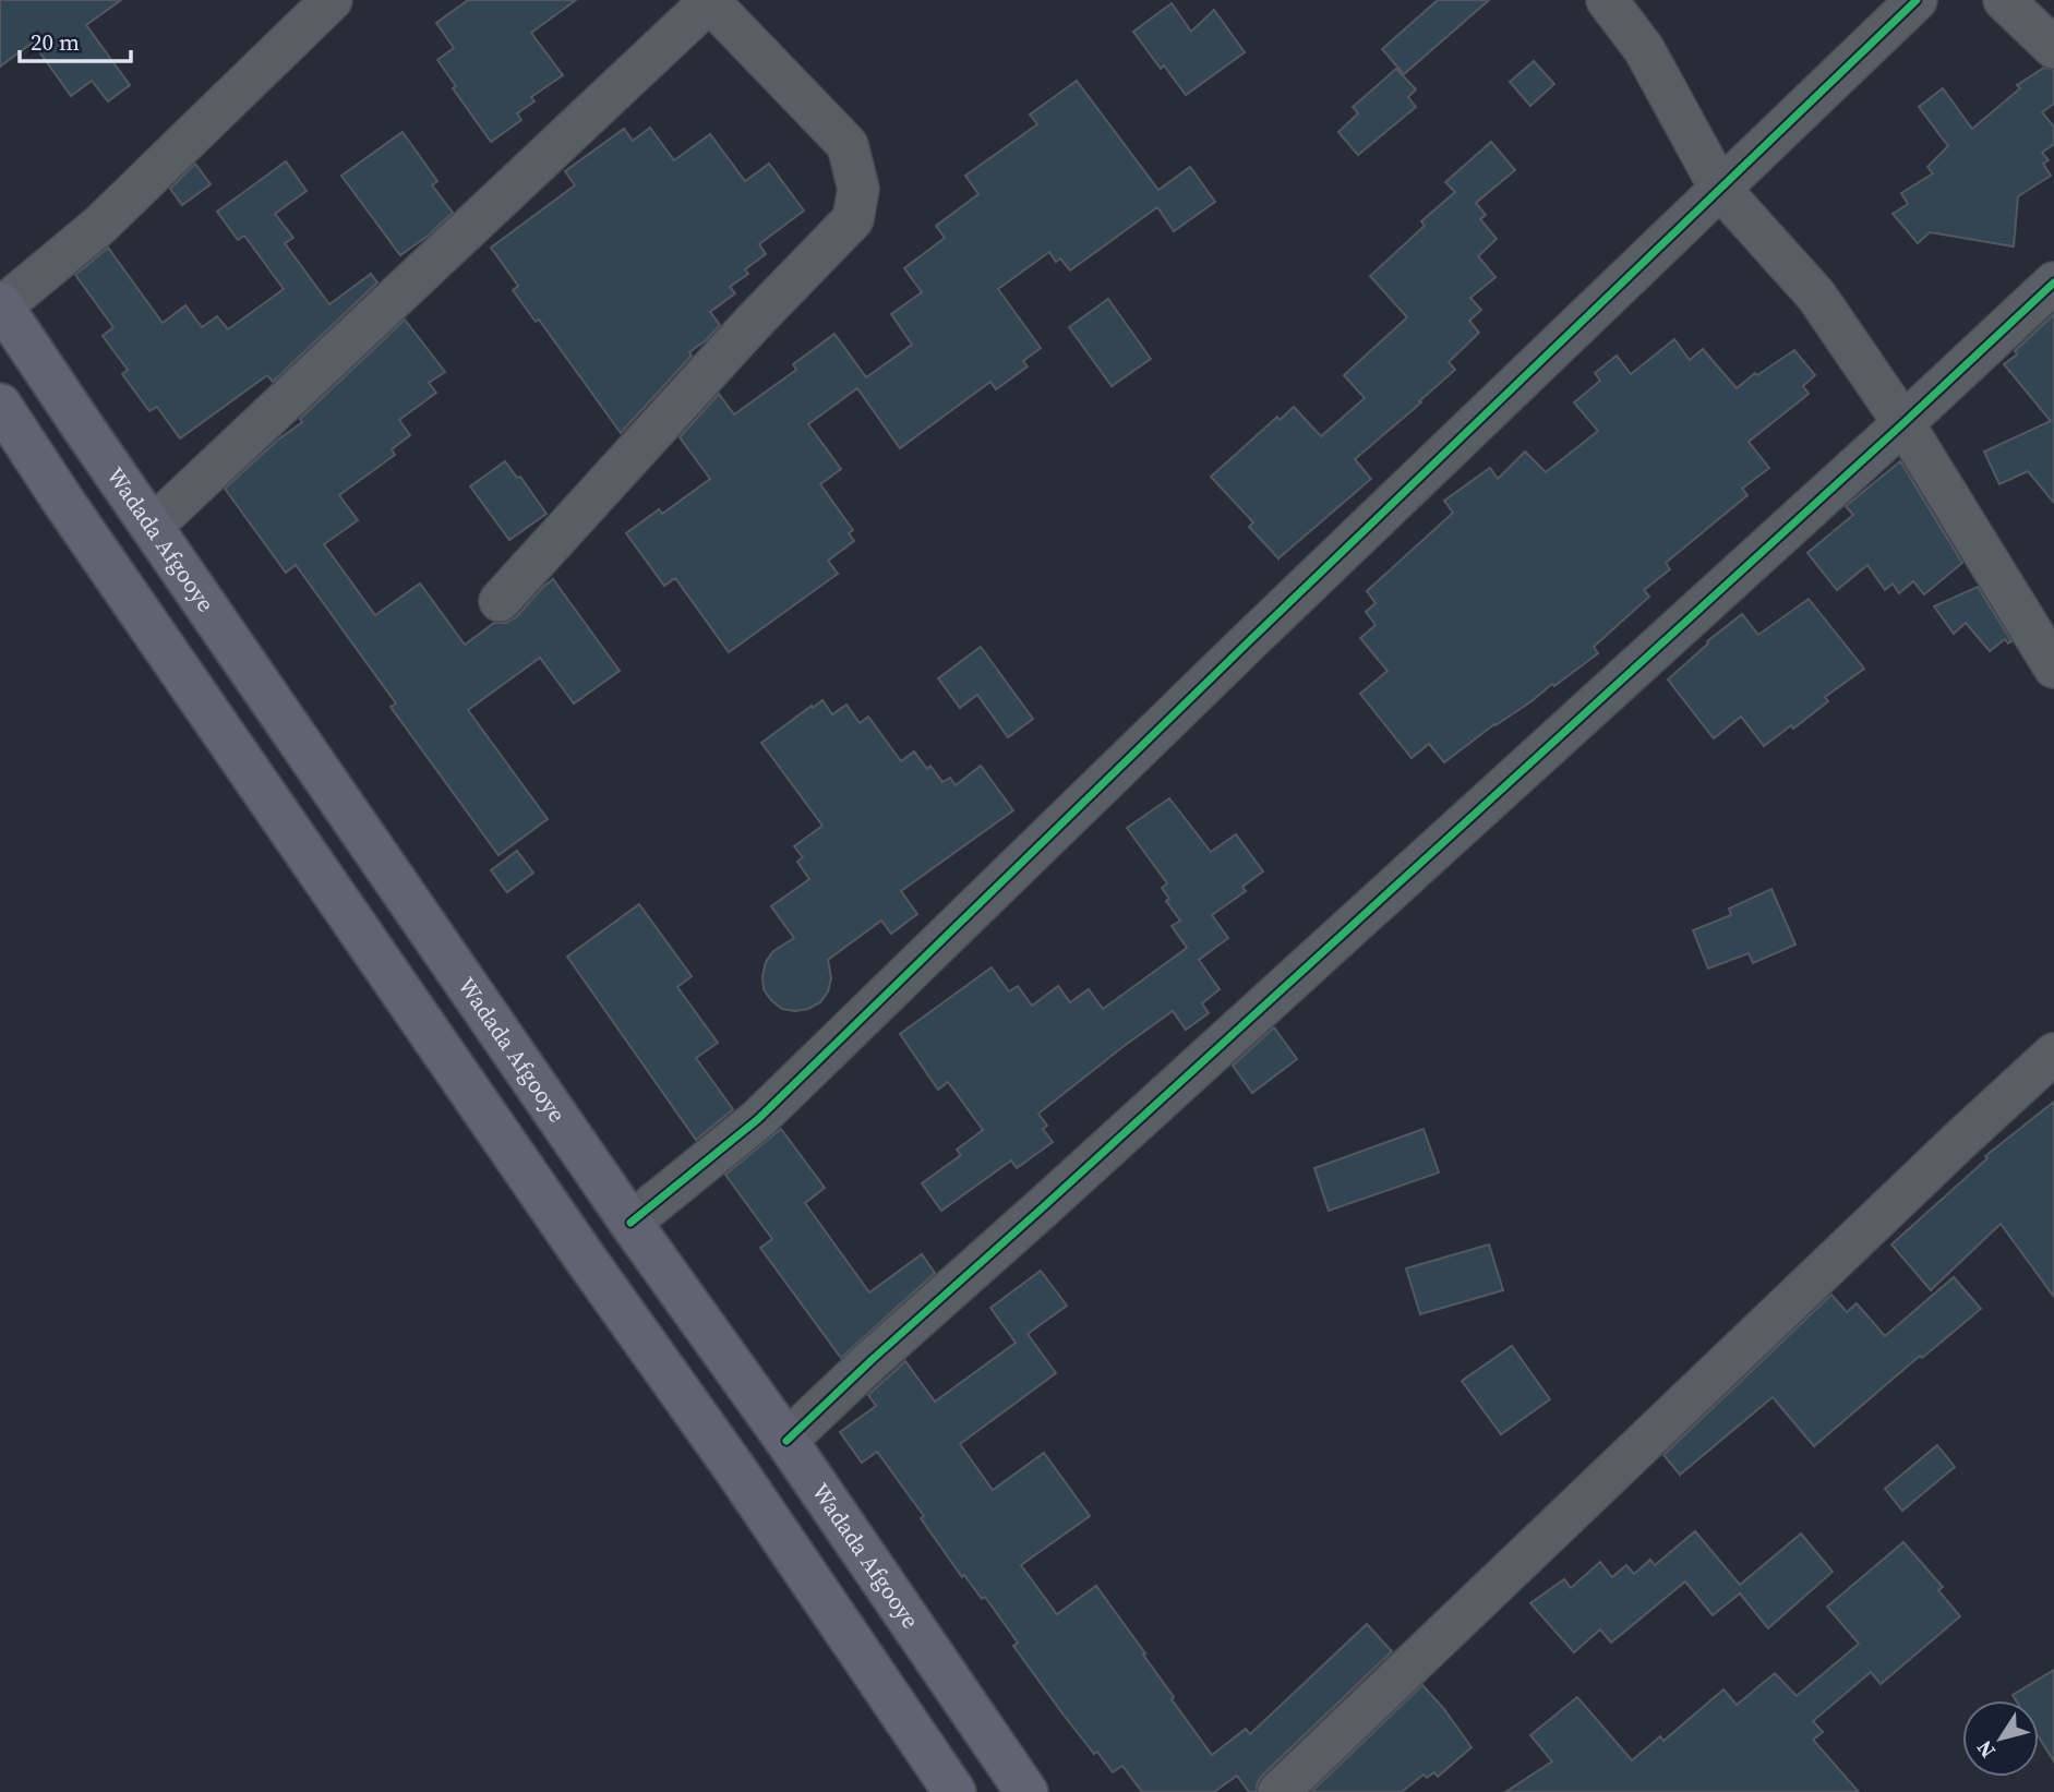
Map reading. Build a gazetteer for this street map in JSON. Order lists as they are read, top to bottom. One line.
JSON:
{"streets":{"highway":["Wadada Afgooye"]},"scale_bar":"20 m","north":"bottom left"}
